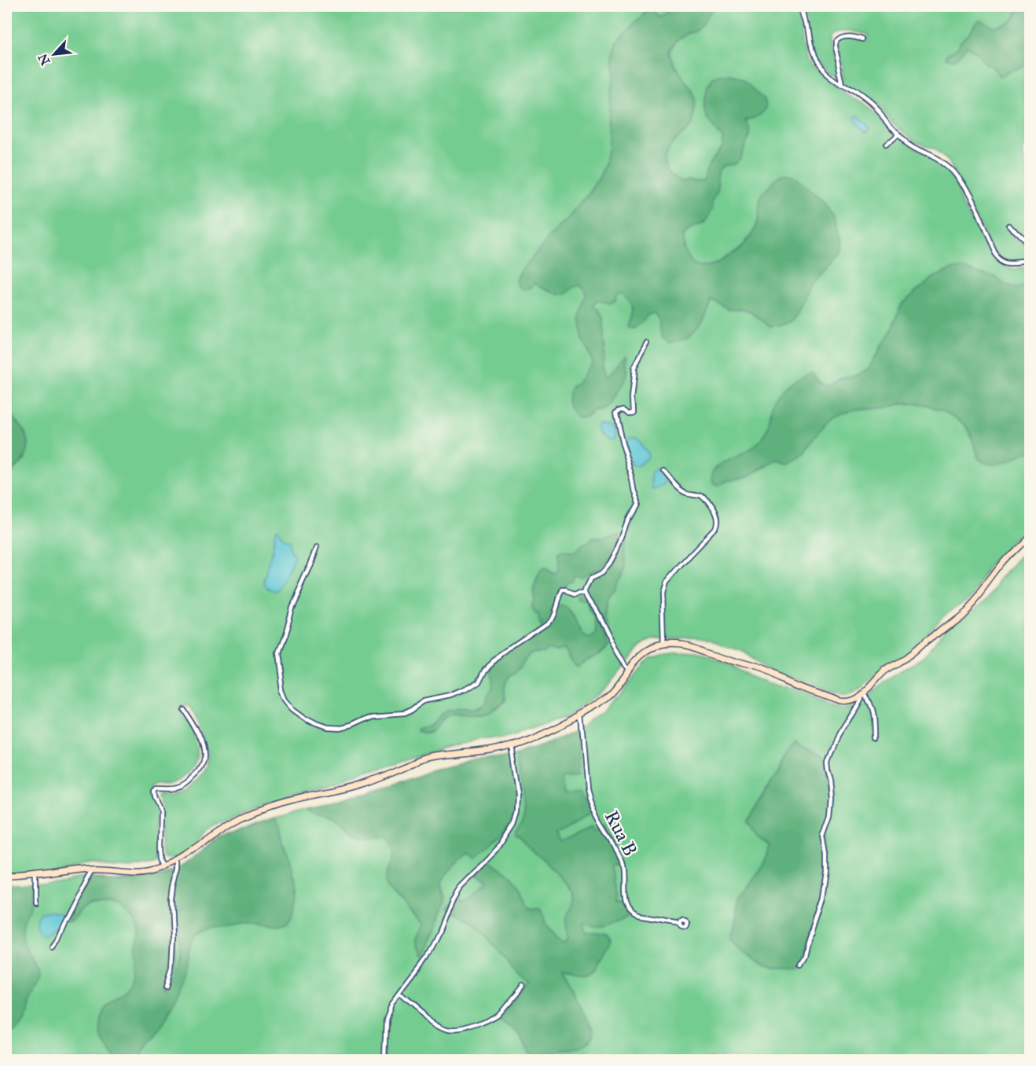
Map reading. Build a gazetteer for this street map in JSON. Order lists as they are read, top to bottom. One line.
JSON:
{"streets":{"street":["Rua B"]},"north":"bottom left"}
